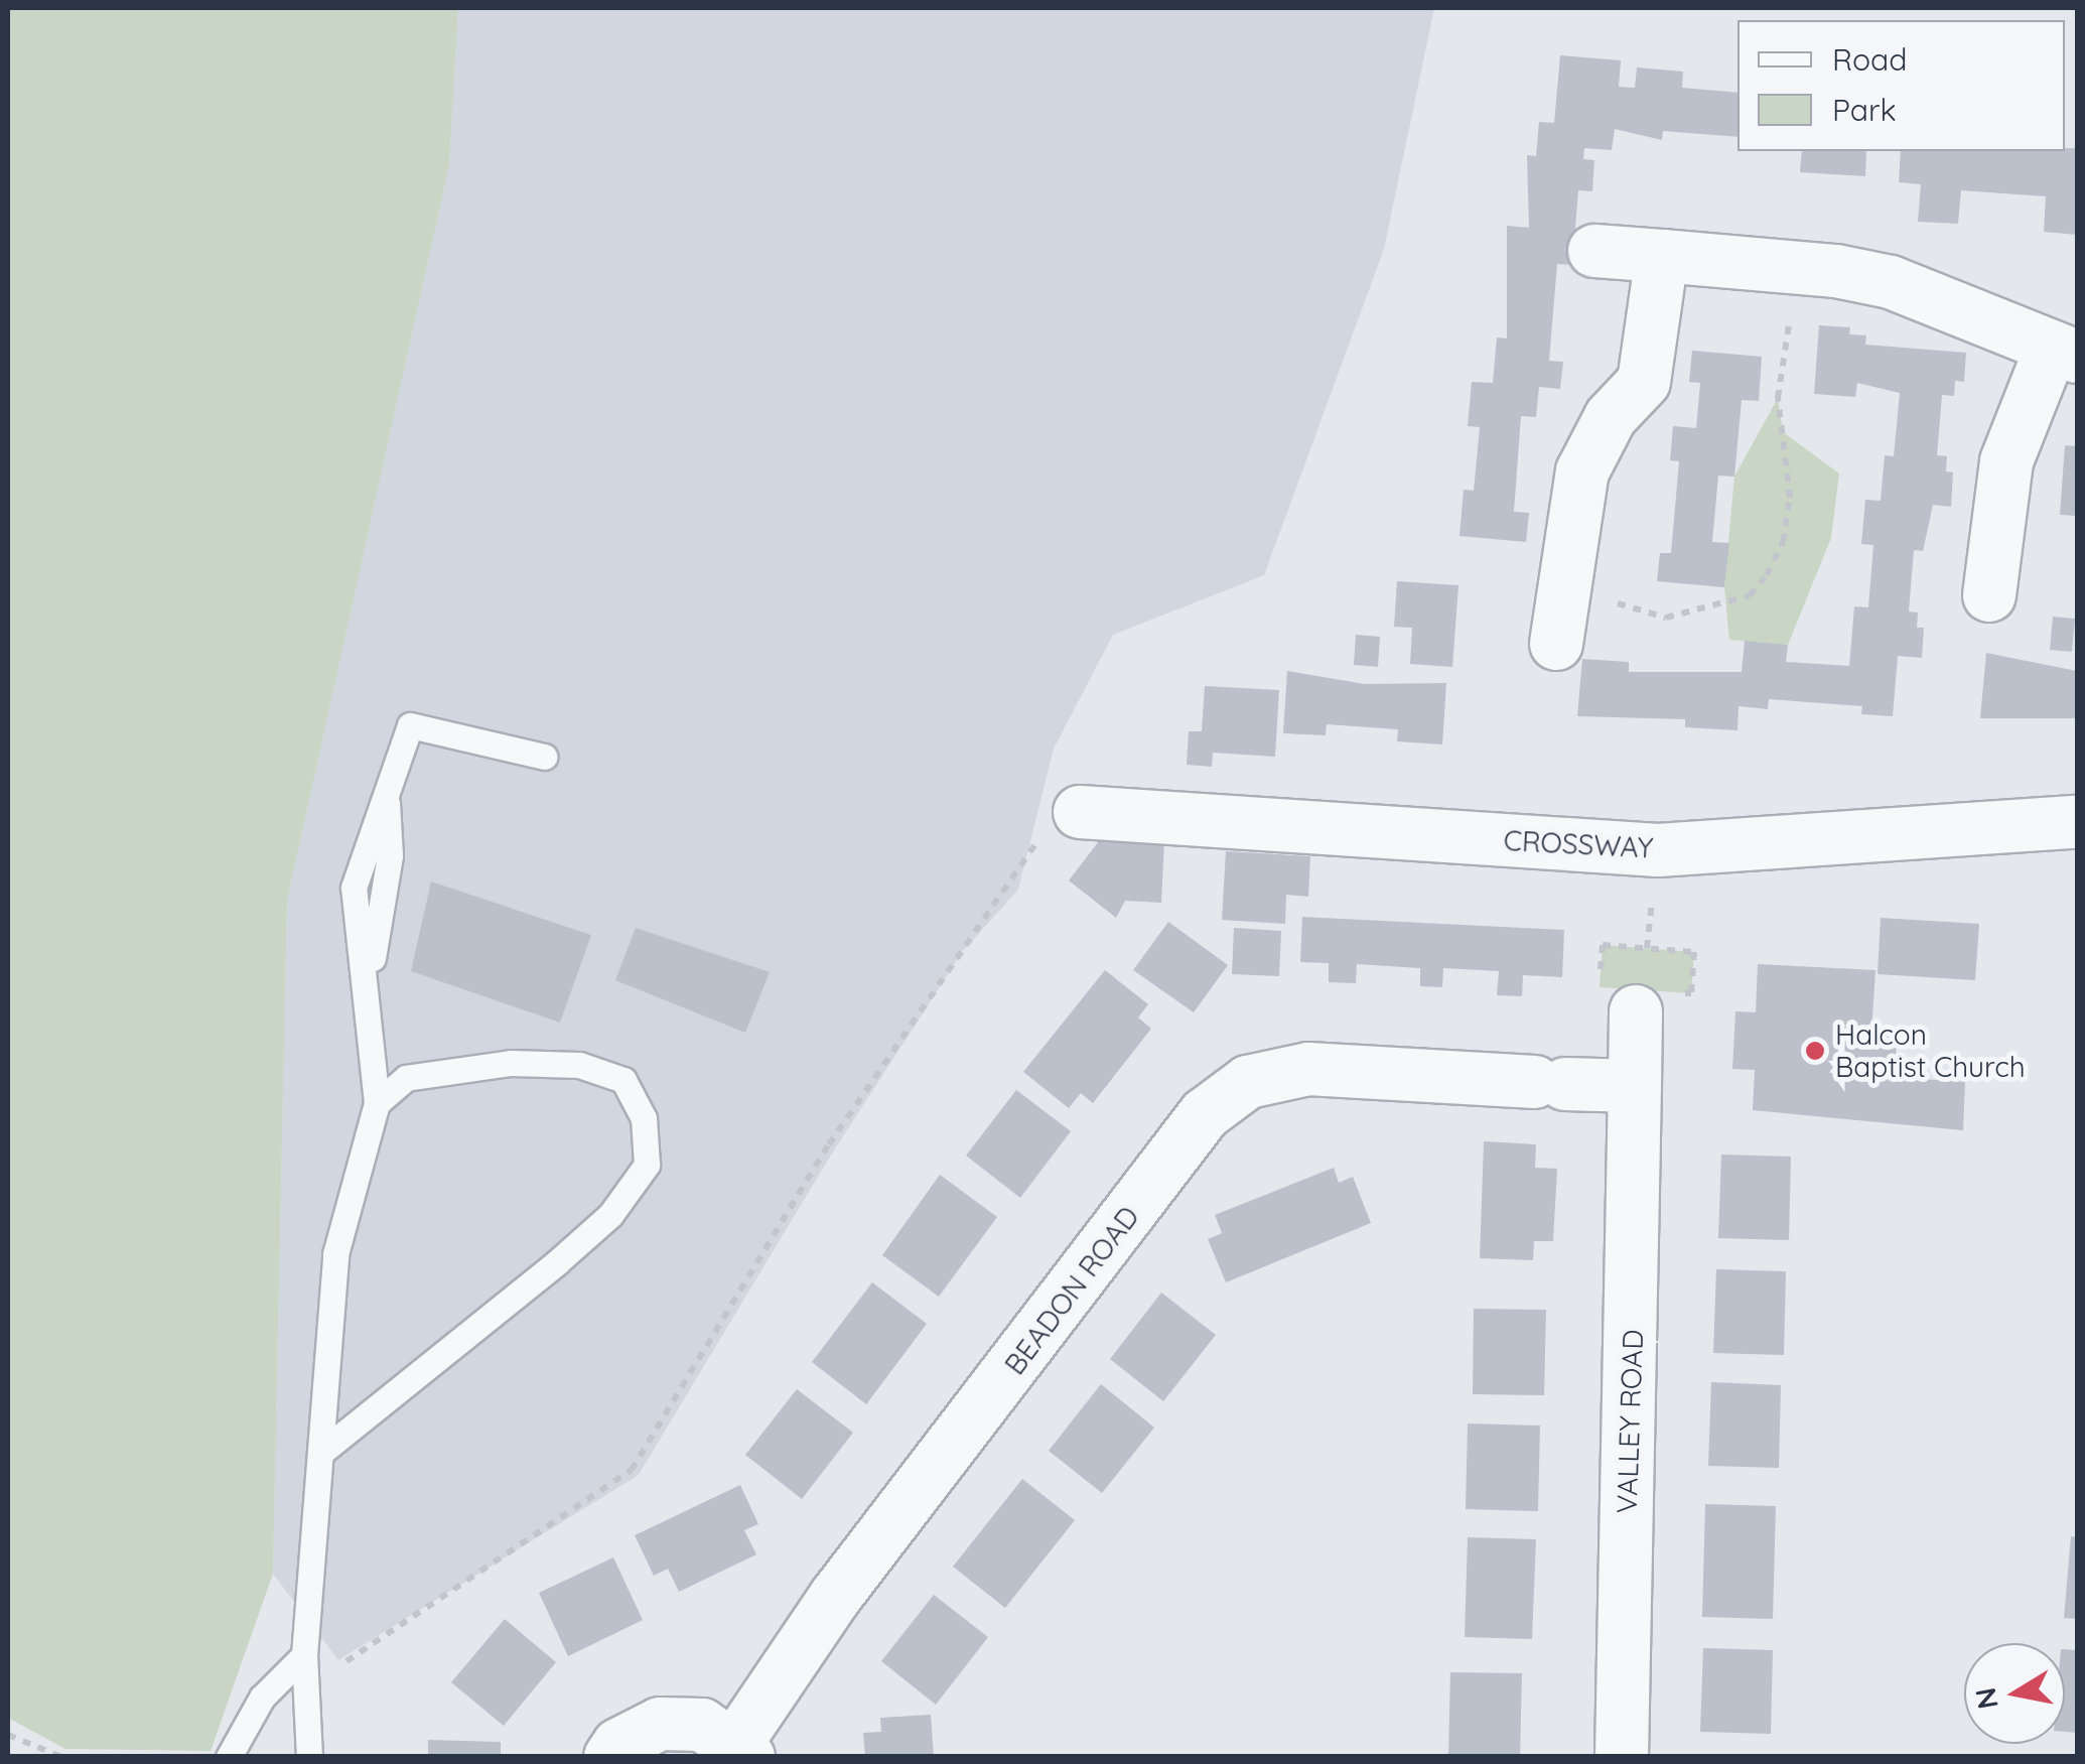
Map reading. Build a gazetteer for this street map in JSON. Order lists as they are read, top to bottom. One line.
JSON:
{"streets":{"street":["CROSSWAY","BEADON ROAD","VALLEY ROAD"]},"crossings":[["BEADON ROAD","VALLEY ROAD"]],"places":["Halcon Baptist Church"],"legend":["Road","Park"],"north":"left"}
